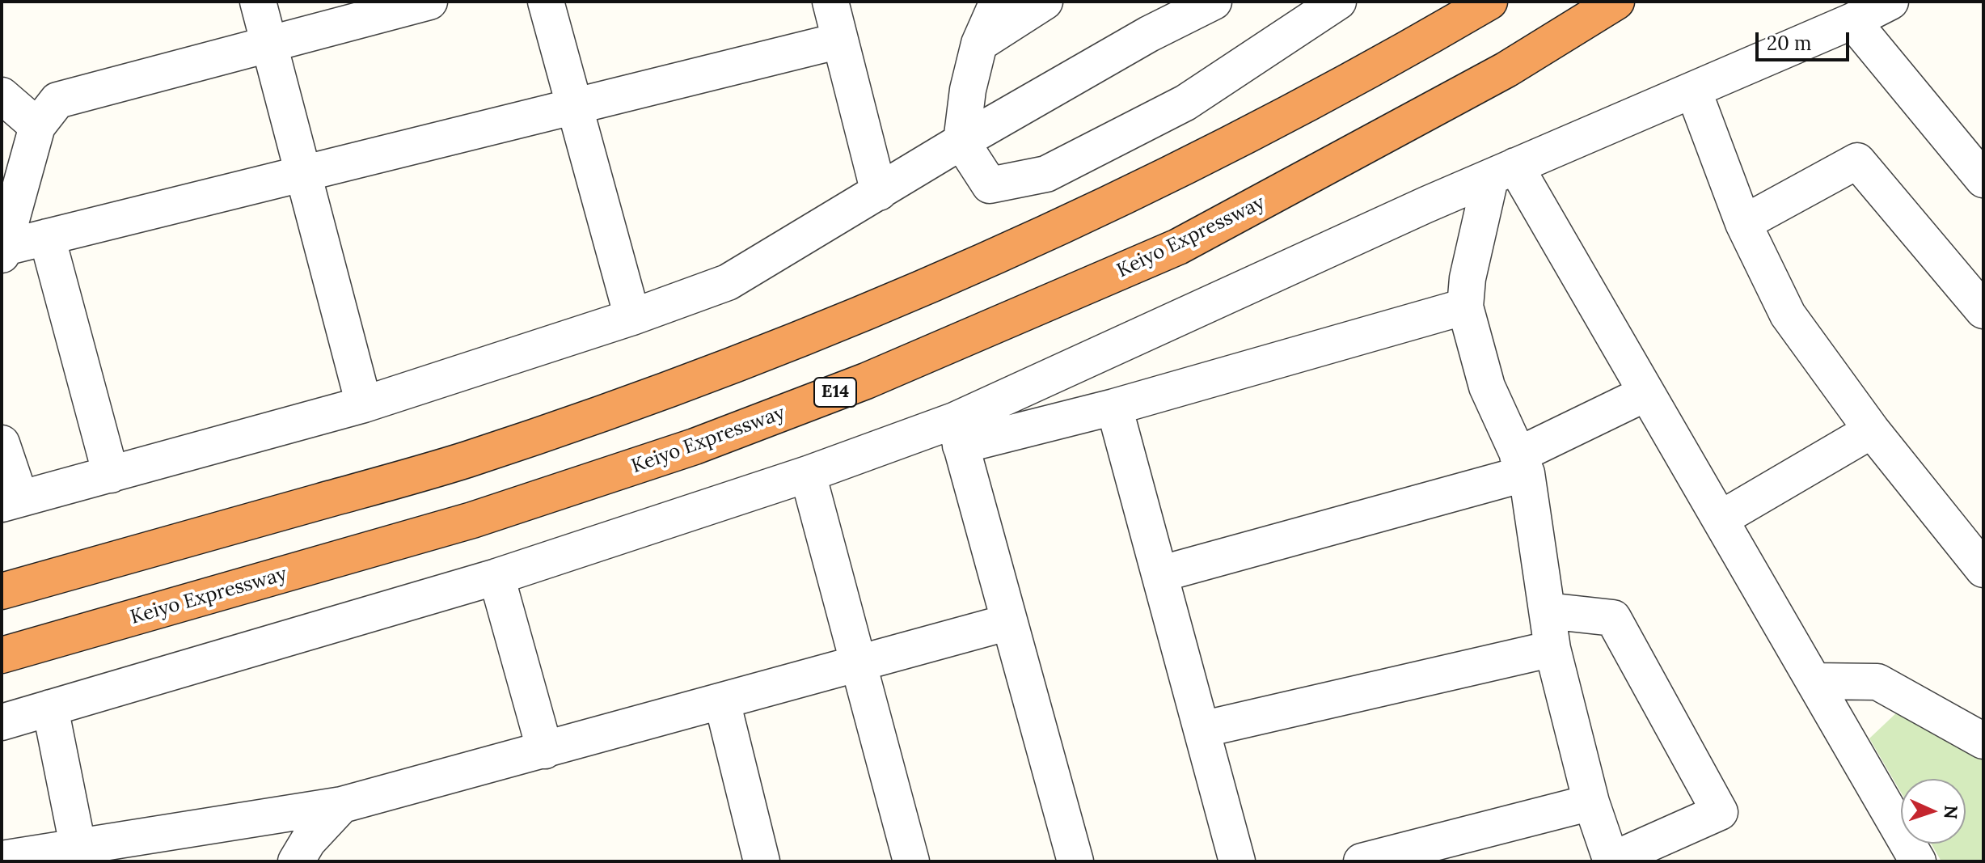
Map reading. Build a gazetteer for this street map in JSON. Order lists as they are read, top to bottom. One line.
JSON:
{"streets":{"highway":["Keiyo Expressway","E14"]},"scale_bar":"20 m","north":"right"}
